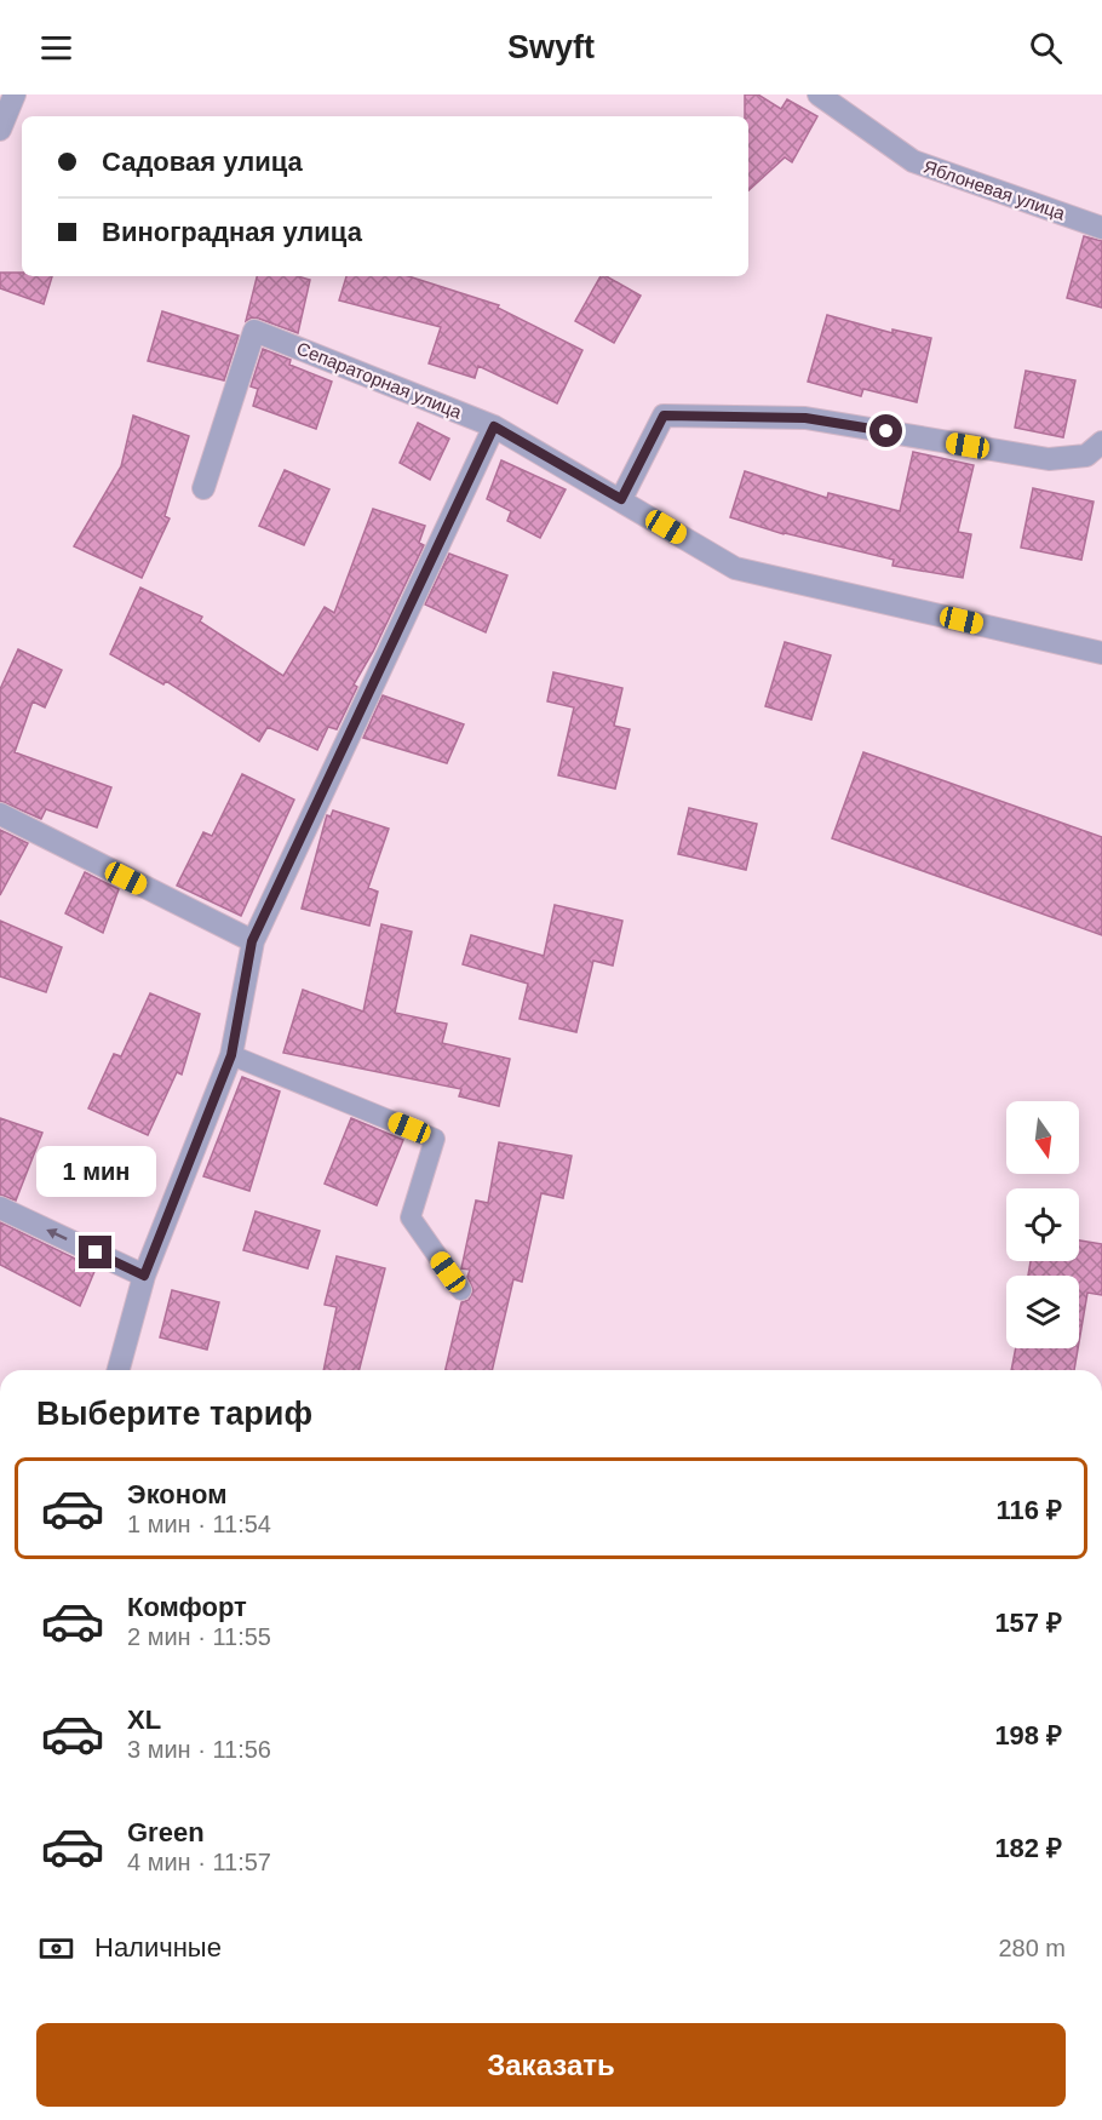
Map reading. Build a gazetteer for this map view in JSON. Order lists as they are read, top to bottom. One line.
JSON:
{"streets":{"street":["Яблоневая улица","Сепараторная улица"]},"north":"bottom","page":{"header":"Swyft","banner":["Садовая улица","Виноградная улица"],"bubble":"1 мин","heading":"Выберите тариф","list":[{"name":"Эконом","note":"1 мин · 11:54","value":"116 ₽"},{"name":"Комфорт","note":"2 мин · 11:55","value":"157 ₽"},{"name":"XL","note":"3 мин · 11:56","value":"198 ₽"},{"name":"Green","note":"4 мин · 11:57","value":"182 ₽"}],"pay":["Наличные","280 m"],"buttons":"Заказать"}}
